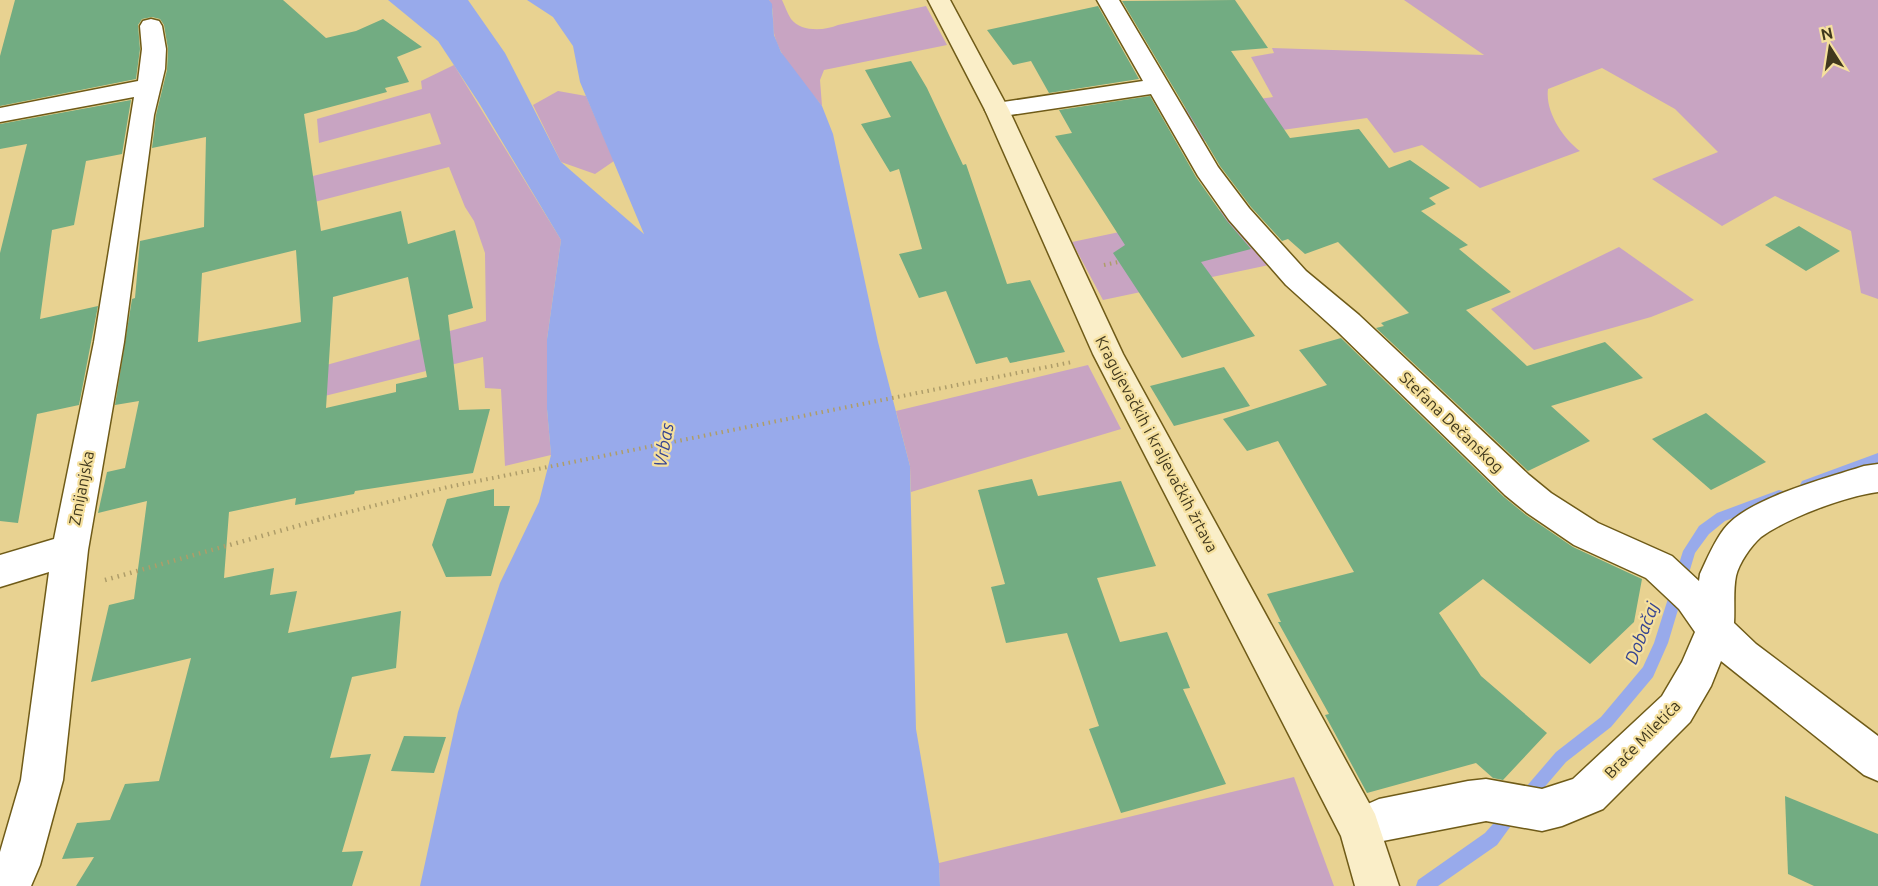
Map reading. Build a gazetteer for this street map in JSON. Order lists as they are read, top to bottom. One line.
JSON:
{"streets":{"street":["Stefana Dečanskog","Kragujevačkih i kraljevačkih žrtava","Zmijanjska","Braće Miletića"]},"crossings":[["Stefana Dečanskog","Braće Miletića"],["Kragujevačkih i kraljevačkih žrtava","Braće Miletića"]],"water":["Vrbas","Dobačaj"],"north":"top"}
